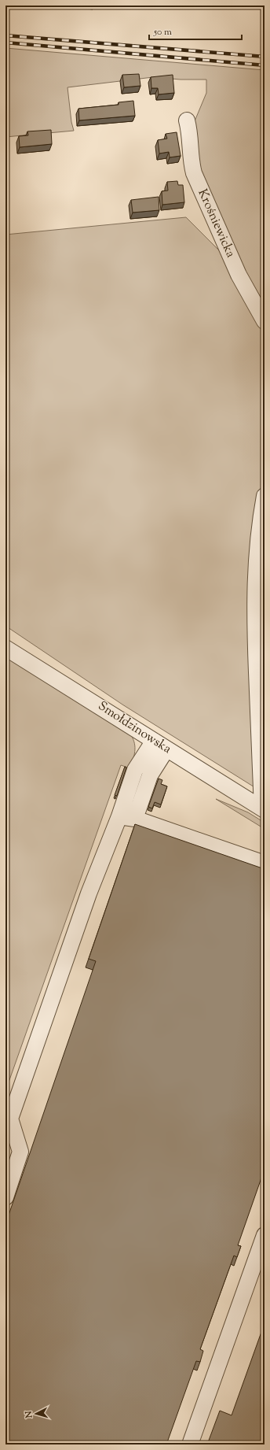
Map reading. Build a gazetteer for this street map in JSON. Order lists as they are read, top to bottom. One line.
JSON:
{"streets":{"street":["Krośniewicka","Smołdzinowska"]},"scale_bar":"50 m","north":"left"}
